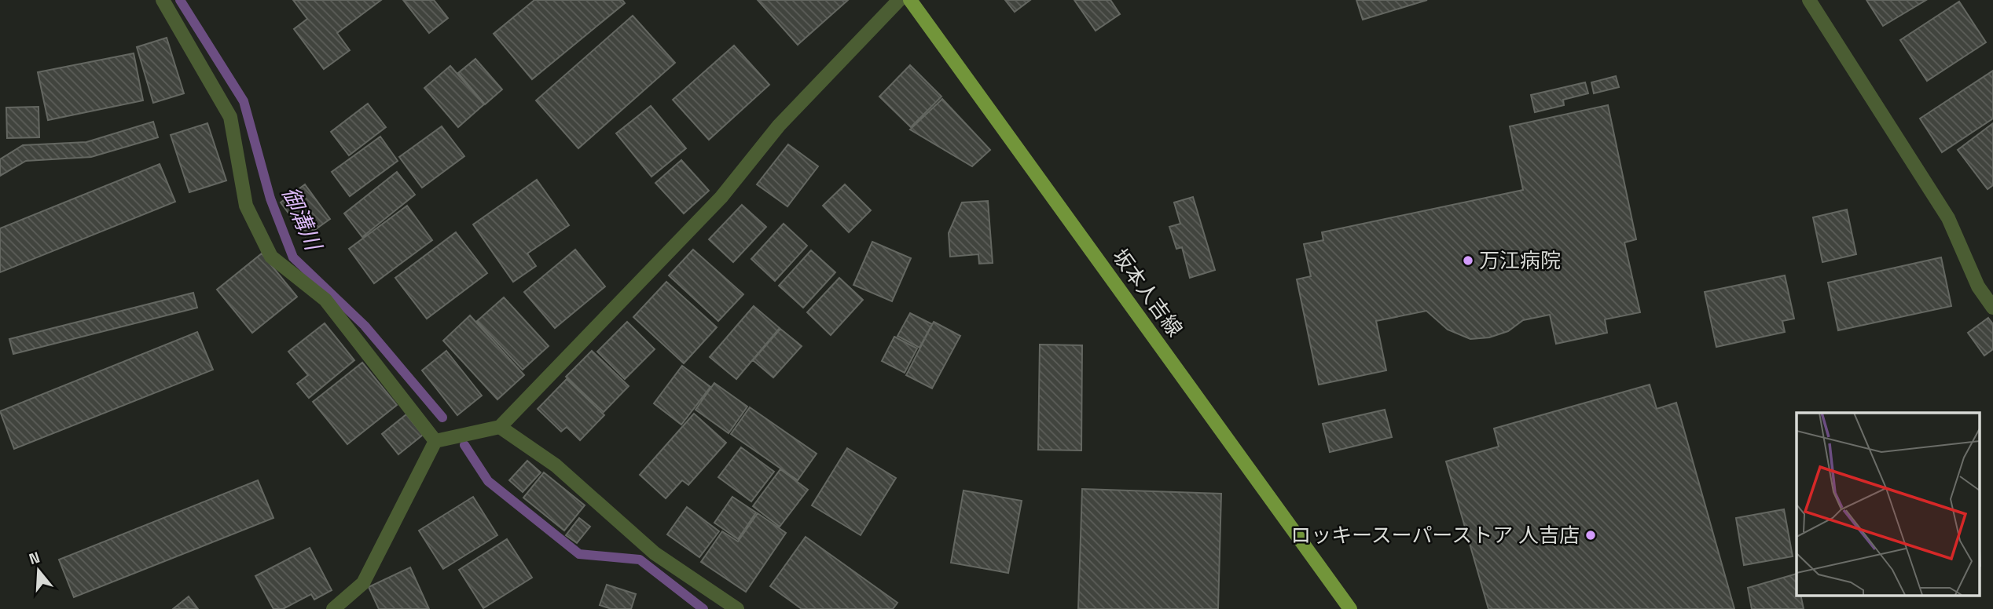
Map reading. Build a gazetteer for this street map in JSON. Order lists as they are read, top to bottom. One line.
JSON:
{"streets":{"main road":["坂本人吉線"]},"water":["御溝川"],"places":["万江病院","ロッキースーパーストア 人吉店"],"north":"top"}
